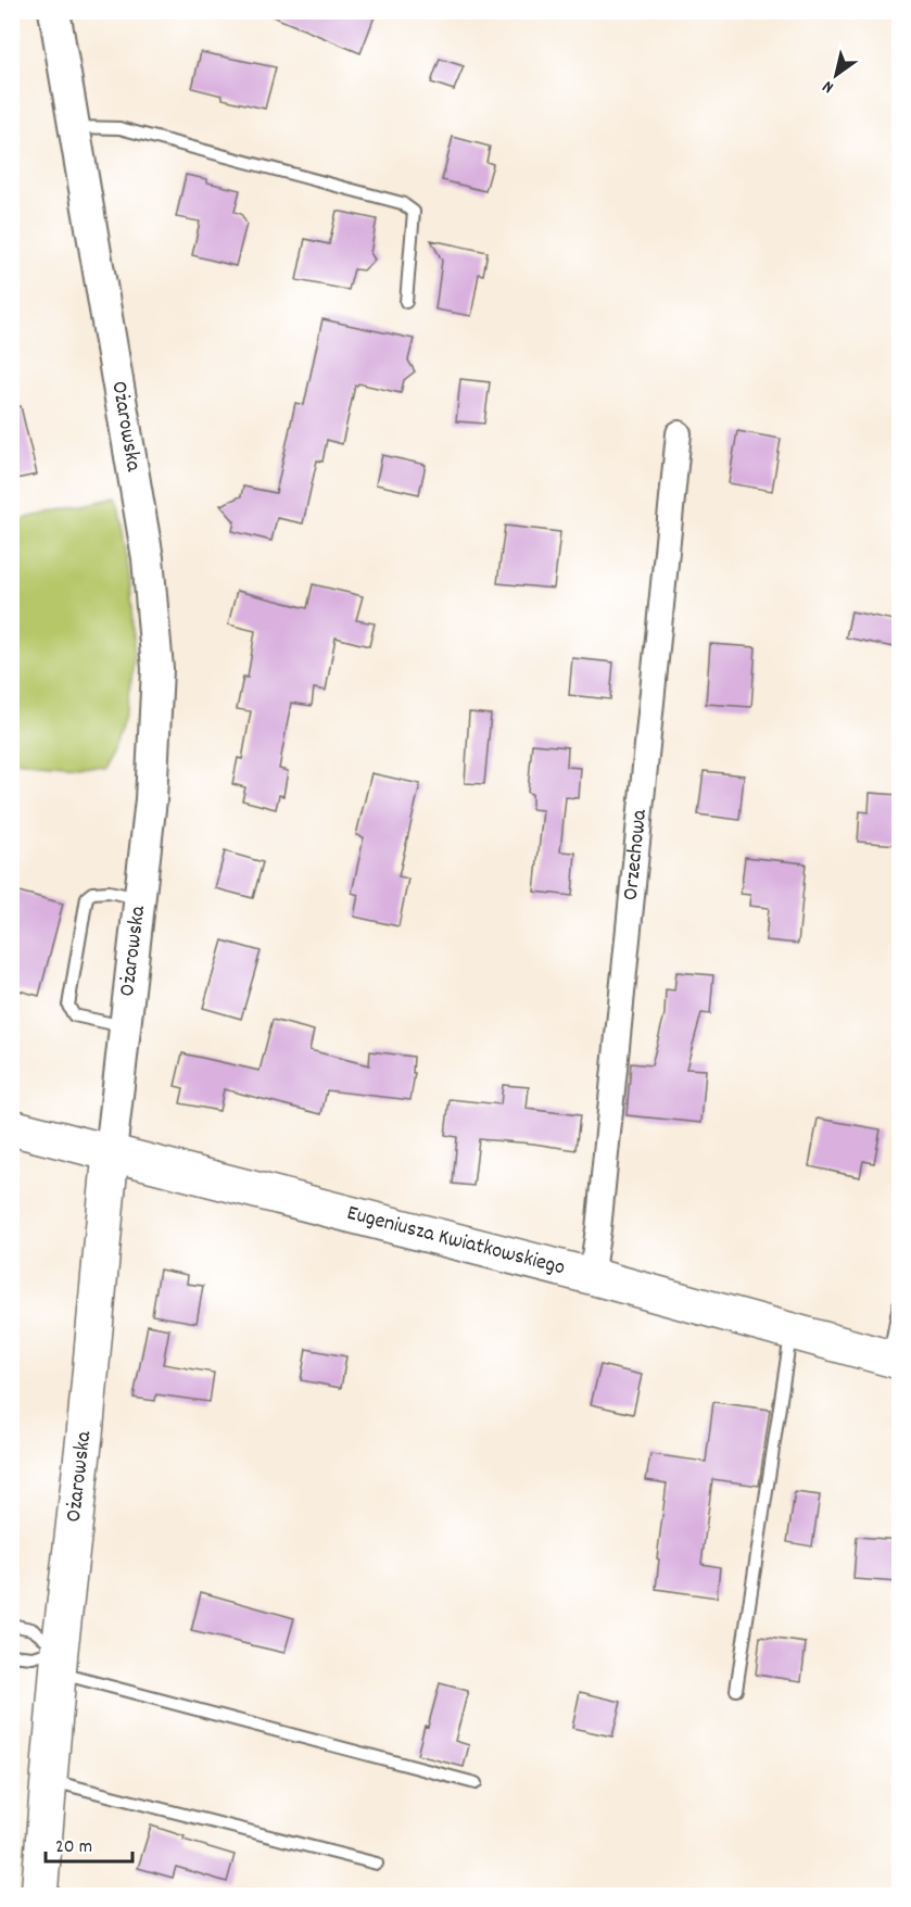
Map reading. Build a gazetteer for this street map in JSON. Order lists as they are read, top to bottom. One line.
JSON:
{"streets":{"main road":["Ożarowska","Eugeniusza Kwiatkowskiego"],"street":["Orzechowa"]},"crossings":[["Ożarowska","Eugeniusza Kwiatkowskiego"],["Orzechowa","Eugeniusza Kwiatkowskiego"]],"scale_bar":"20 m","north":"bottom left"}
